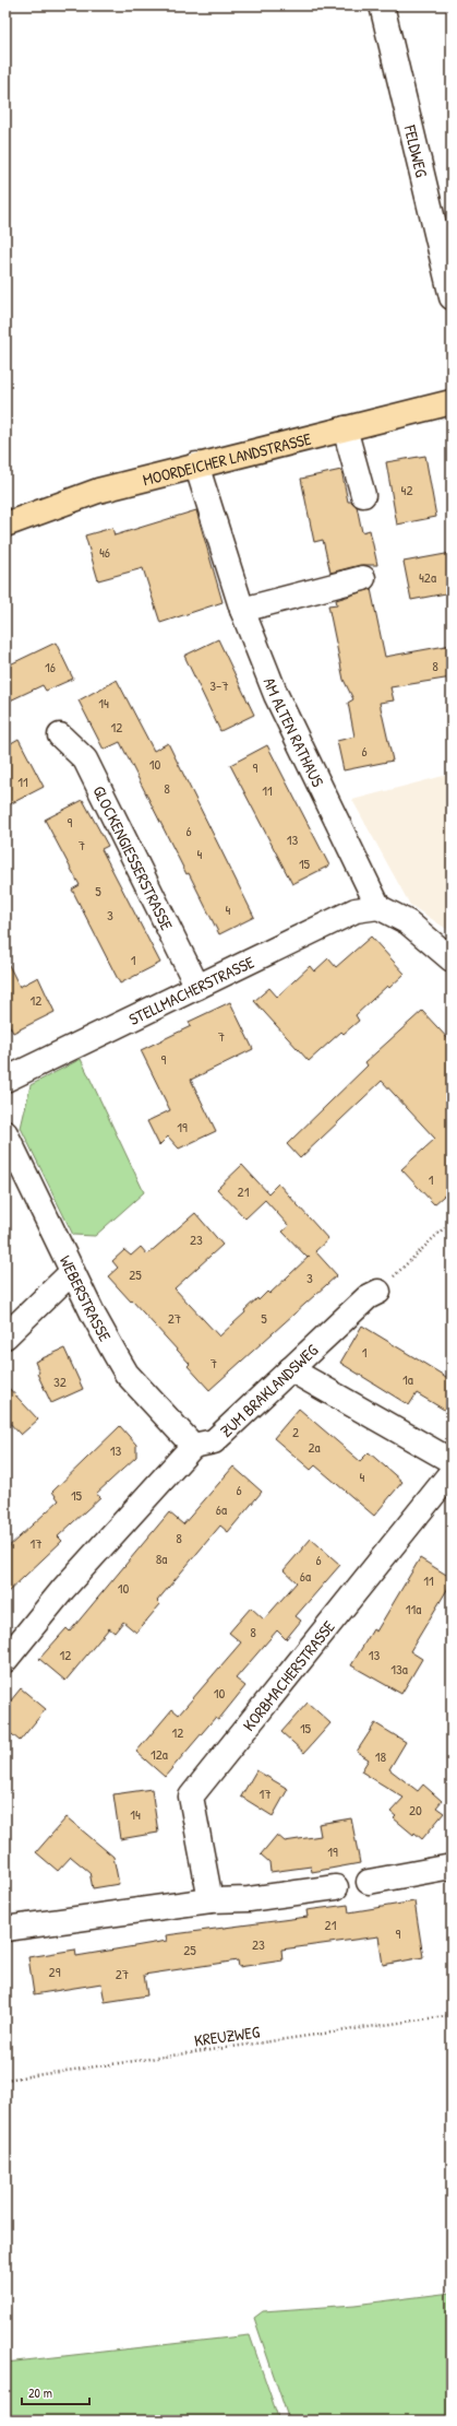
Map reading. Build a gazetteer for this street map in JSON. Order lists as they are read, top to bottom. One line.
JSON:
{"streets":{"main road":["MOORDEICHER LANDSTRASSE"],"street":["FELDWEG","AM ALTEN RATHAUS","GLOCKENGIESSERSTRASSE","STELLMACHERSTRASSE","WEBERSTRASSE","ZUM BRAKLANDSWEG","KORBMACHERSTRASSE"],"path":["KREUZWEG"]},"crossings":[["MOORDEICHER LANDSTRASSE","AM ALTEN RATHAUS"],["AM ALTEN RATHAUS","STELLMACHERSTRASSE"],["GLOCKENGIESSERSTRASSE","STELLMACHERSTRASSE"],["WEBERSTRASSE","ZUM BRAKLANDSWEG"]],"house_numbers":["42","46","42a","8","16","3-7","14","12","6","10","9","11","8","11","9","6","13","7","4","15","5","4","3","1","12","7","9","19","1","21","23","25","3","27","5","1","7","1a","32","2","2a","13","4","6","15","6a","8","17","8a","6","6a","11","10","11a","8","12","13","13a","10","15","12","12a","18","17","20","14","19","21","9","23","25","29","27"],"scale_bar":"20 m"}
